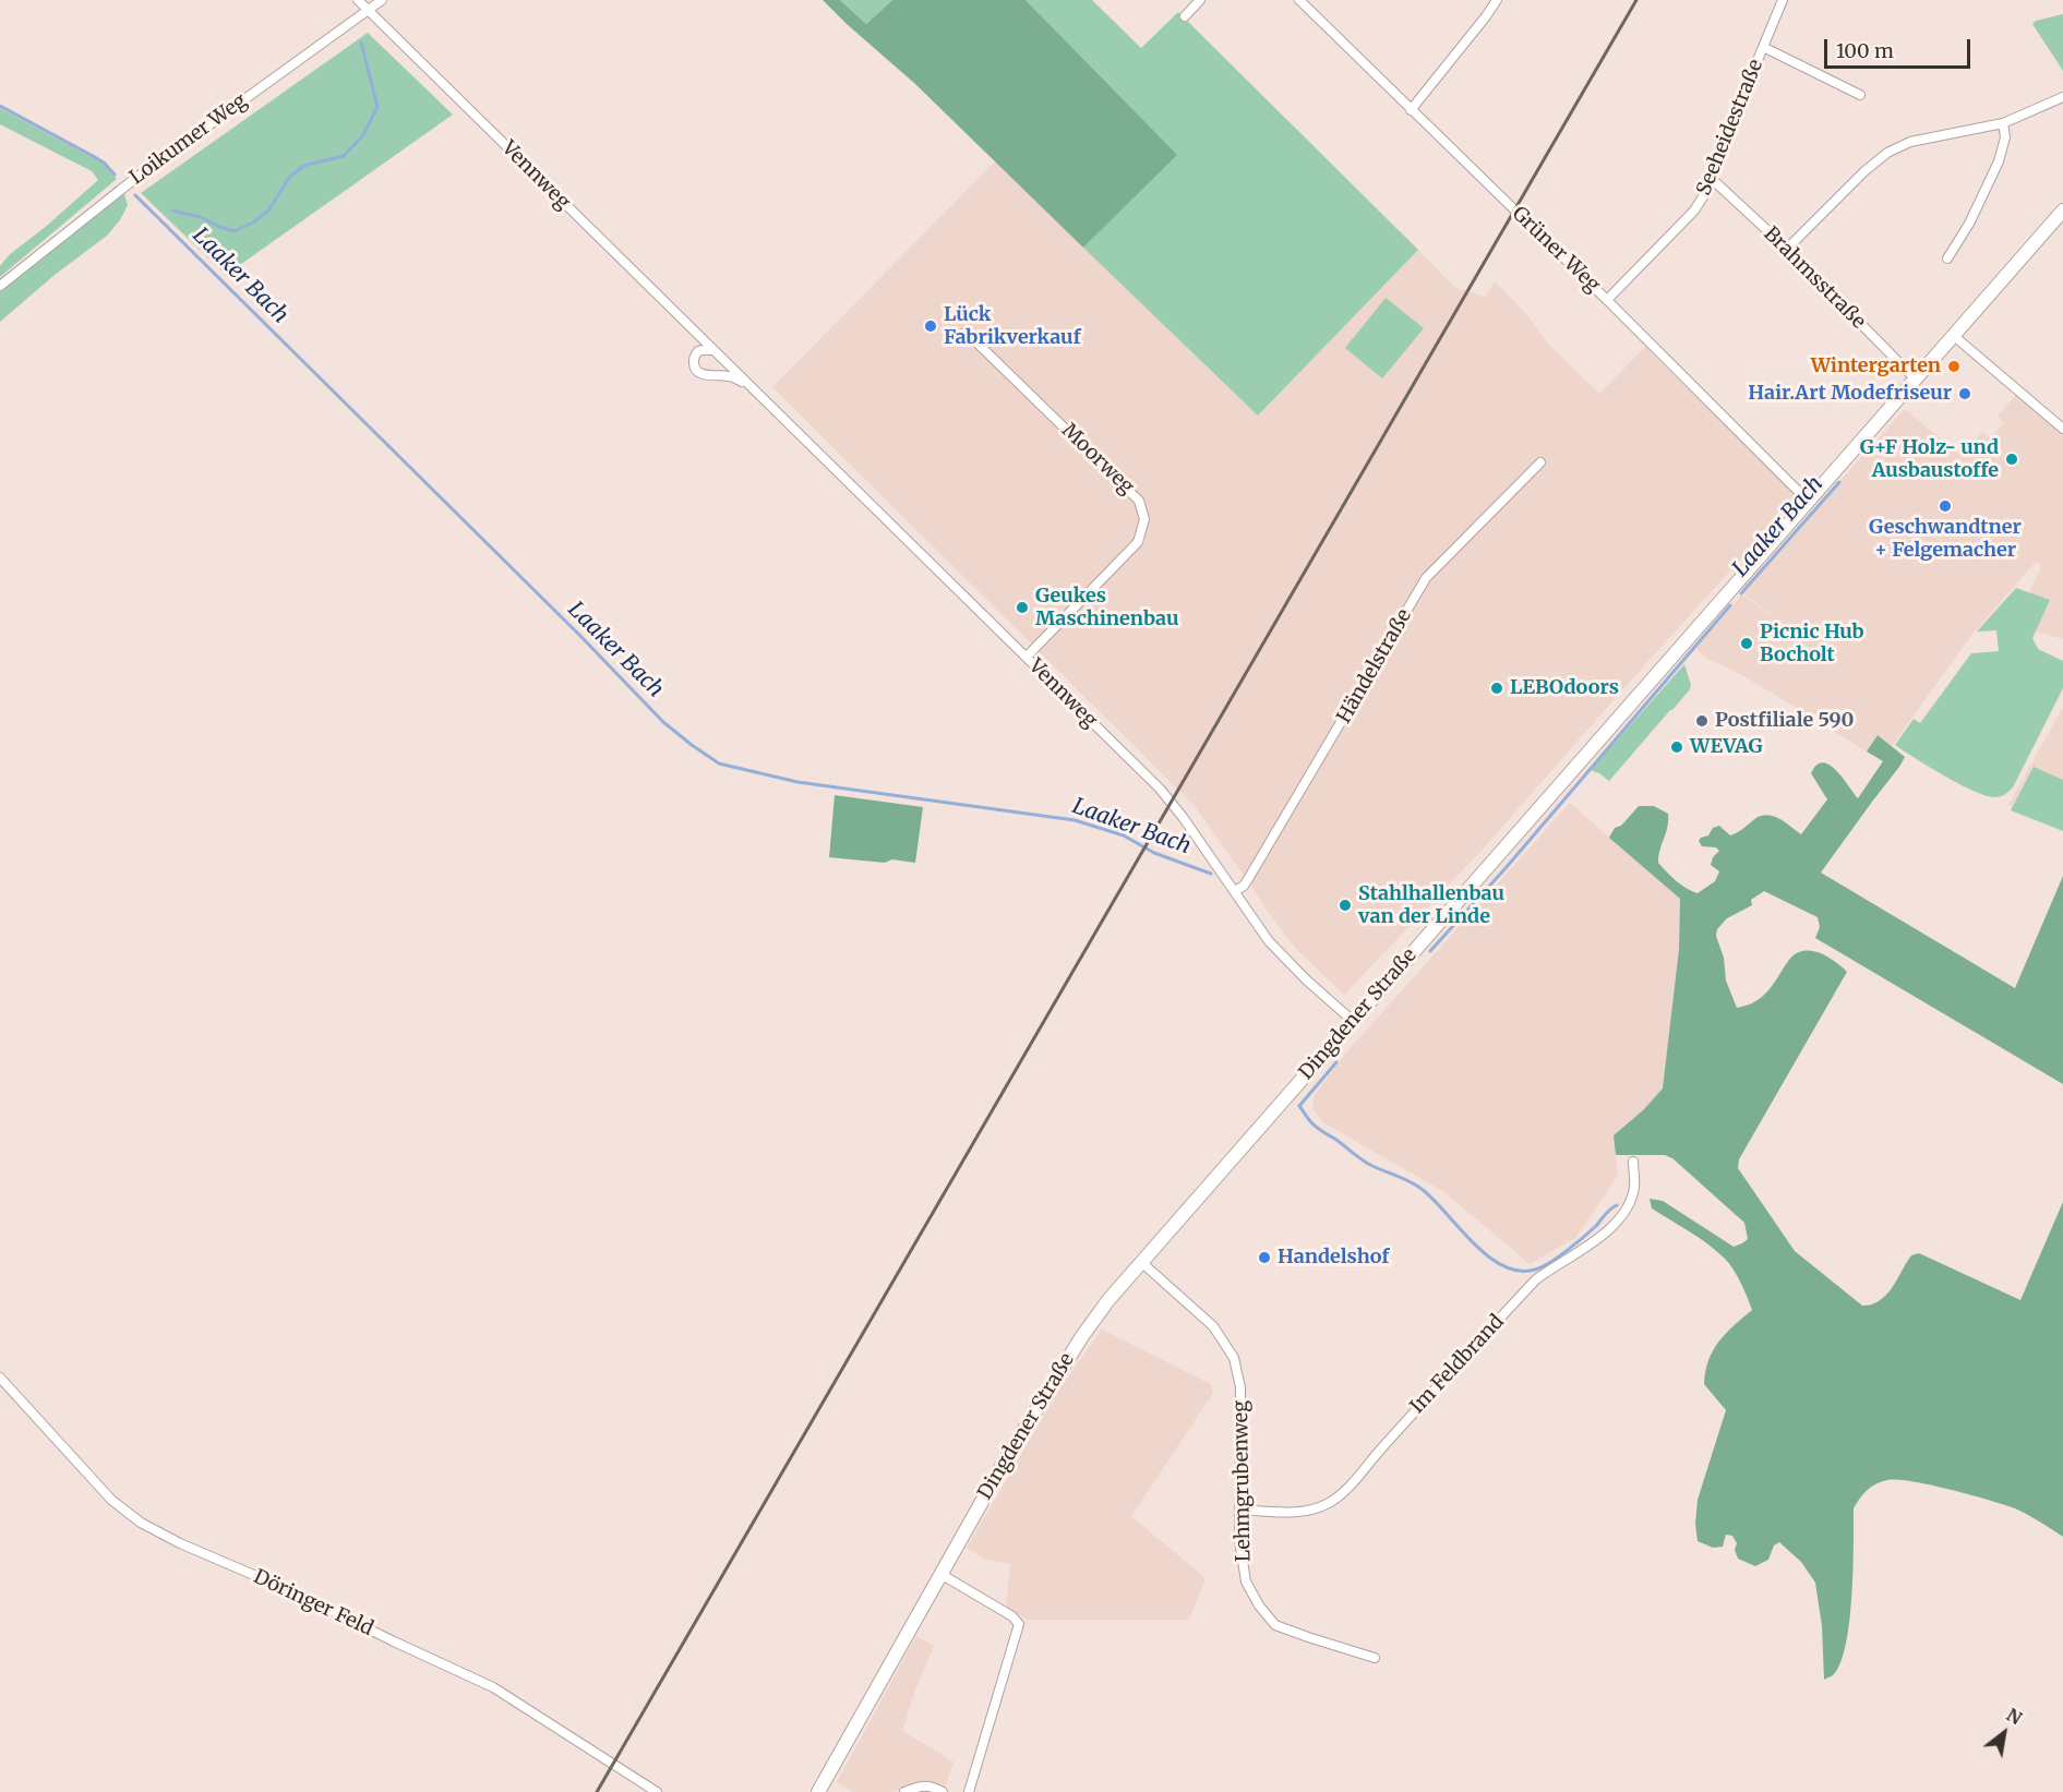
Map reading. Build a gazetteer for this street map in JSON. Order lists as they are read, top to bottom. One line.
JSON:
{"streets":{"main road":["Dingdener Straße"],"street":["Seeheidestraße","Loikumer Weg","Vennweg","Grüner Weg","Brahmsstraße","Moorweg","Händelstraße","Im Feldbrand","Lehmgrubenweg","Döringer Feld"]},"crossings":[["Seeheidestraße","Grüner Weg"],["Seeheidestraße","Brahmsstraße"],["Loikumer Weg","Vennweg"],["Vennweg","Moorweg"],["Vennweg","Händelstraße"],["Vennweg","Dingdener Straße"],["Grüner Weg","Dingdener Straße"],["Brahmsstraße","Dingdener Straße"],["Dingdener Straße","Lehmgrubenweg"],["Im Feldbrand","Lehmgrubenweg"]],"water":["Laaker Bach"],"places":["Lück Fabrikverkauf","Wintergarten","Hair.Art Modefriseur","G+F Holz- und Ausbaustoffe","Geschwandtner + Felgemacher","Geukes Maschinenbau","Picnic Hub Bocholt","LEBOdoors","Postfiliale 590","WEVAG","Stahlhallenbau van der Linde","Handelshof"],"scale_bar":"100 m","north":"top right"}
